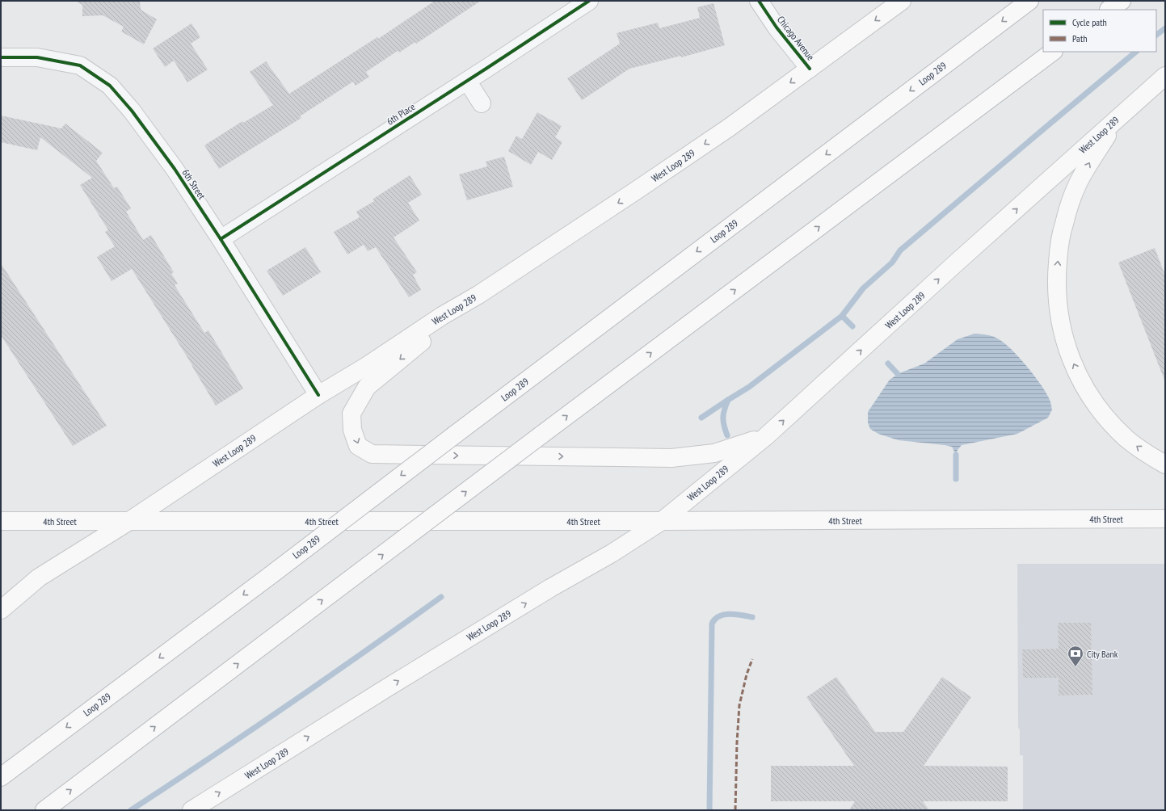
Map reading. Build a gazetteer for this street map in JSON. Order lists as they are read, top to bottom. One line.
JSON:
{"streets":{"main road":["Loop 289","West Loop 289","4th Street"],"street":["Chicago Avenue","6th Place","6th Street"]},"crossings":[["Chicago Avenue","West Loop 289"],["6th Place","6th Street"],["West Loop 289","6th Street"],["West Loop 289","4th Street"]],"places":{"bank":["City Bank"]},"legend":["Cycle path","Path"]}
